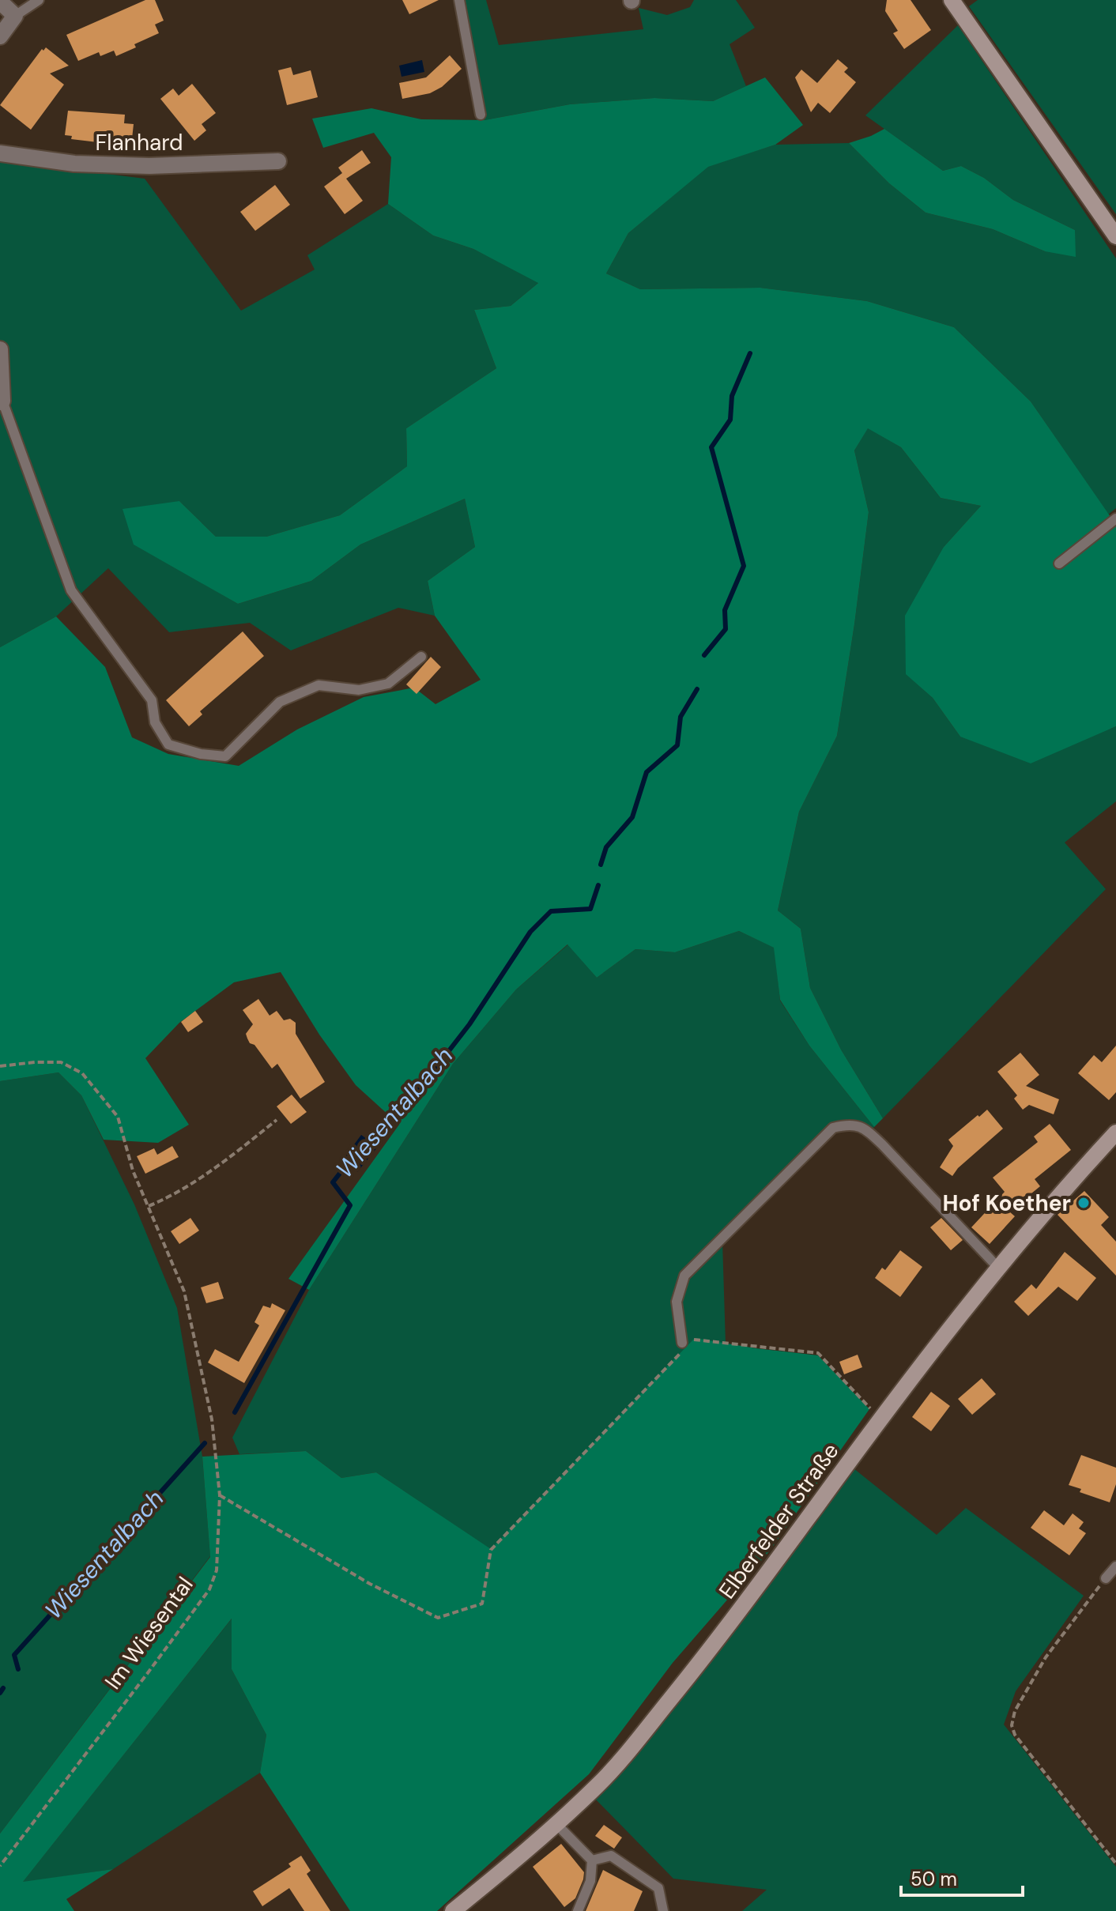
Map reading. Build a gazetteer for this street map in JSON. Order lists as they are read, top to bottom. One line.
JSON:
{"streets":{"main road":["Elberfelder Straße"],"street":["Flanhard"],"path":["Im Wiesental"]},"water":["Wiesentalbach"],"places":["Hof Koether"],"scale_bar":"50 m"}
